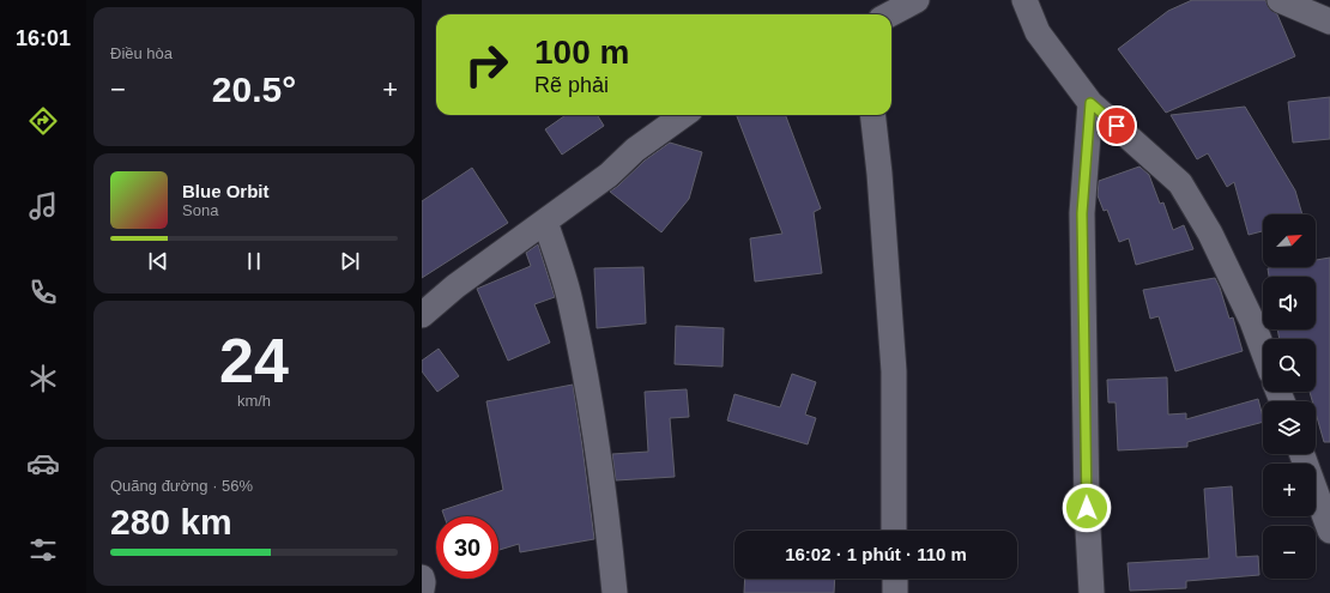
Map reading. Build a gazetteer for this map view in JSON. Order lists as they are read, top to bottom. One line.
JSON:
{"north":"top right","page":{"tabs":"16:01","tile":["Điều hòa",["24","km/h"],["Quãng đường · 56%","280 km"]],"turn":["100 m","Rẽ phải"],"heat":["−","20.5°","+"],"song":["Blue Orbit","Sona"],"map_buttons":["+","−"],"limit":"30","trip":"16:02 · 1 phút · 110 m"}}
